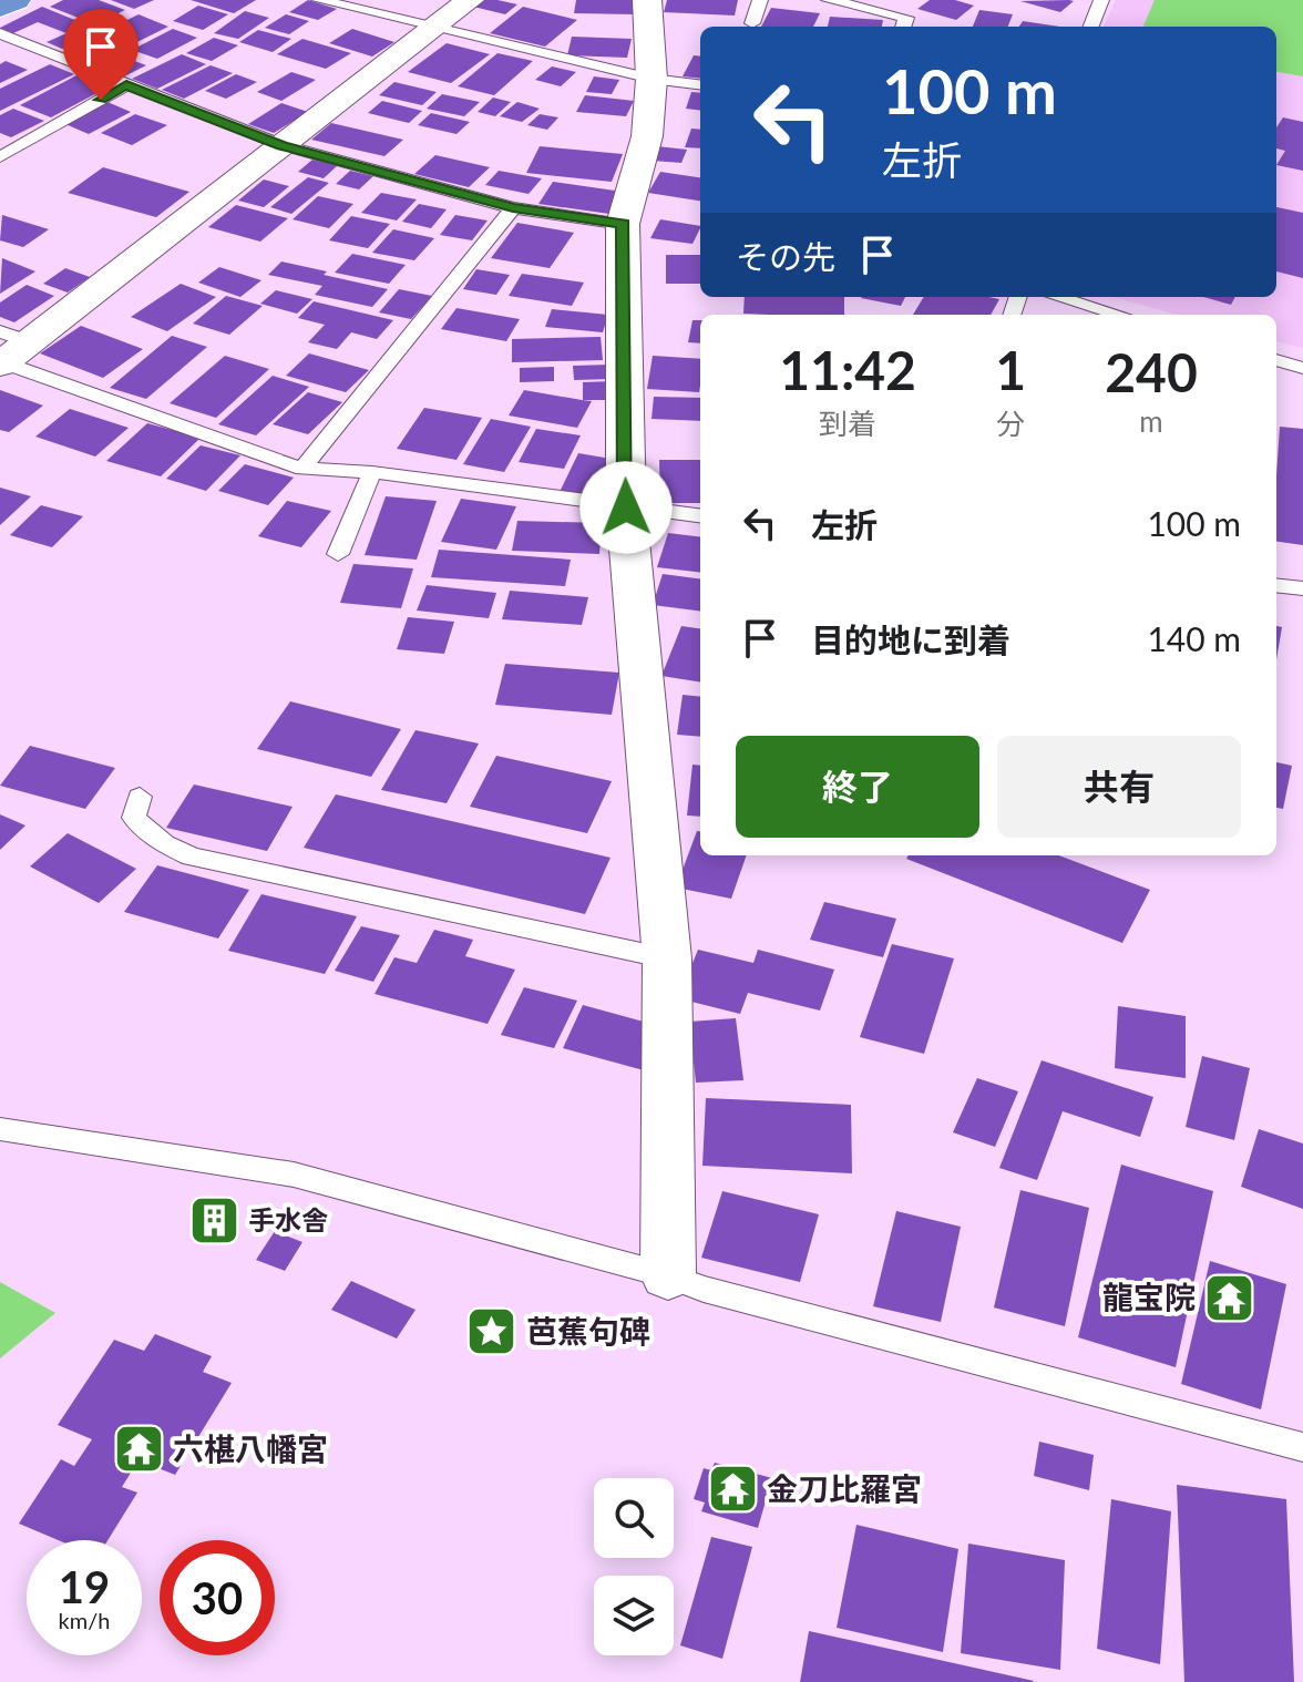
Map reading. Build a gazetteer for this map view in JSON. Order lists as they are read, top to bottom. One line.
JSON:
{"places":{"building":["手水舎"],"temple":["龍宝院","六椹八幡宮","金刀比羅宮"],"place":["芭蕉句碑"]},"page":{"turn":["100 m","左折"],"then":"その先","eta":["11:42","到着","1","分","240","m"],"list":[{"name":"左折","value":"100 m"},{"name":"目的地に到着","value":"140 m"}],"buttons":["終了","共有"],"speed":"19 km/h","limit":"30"}}
